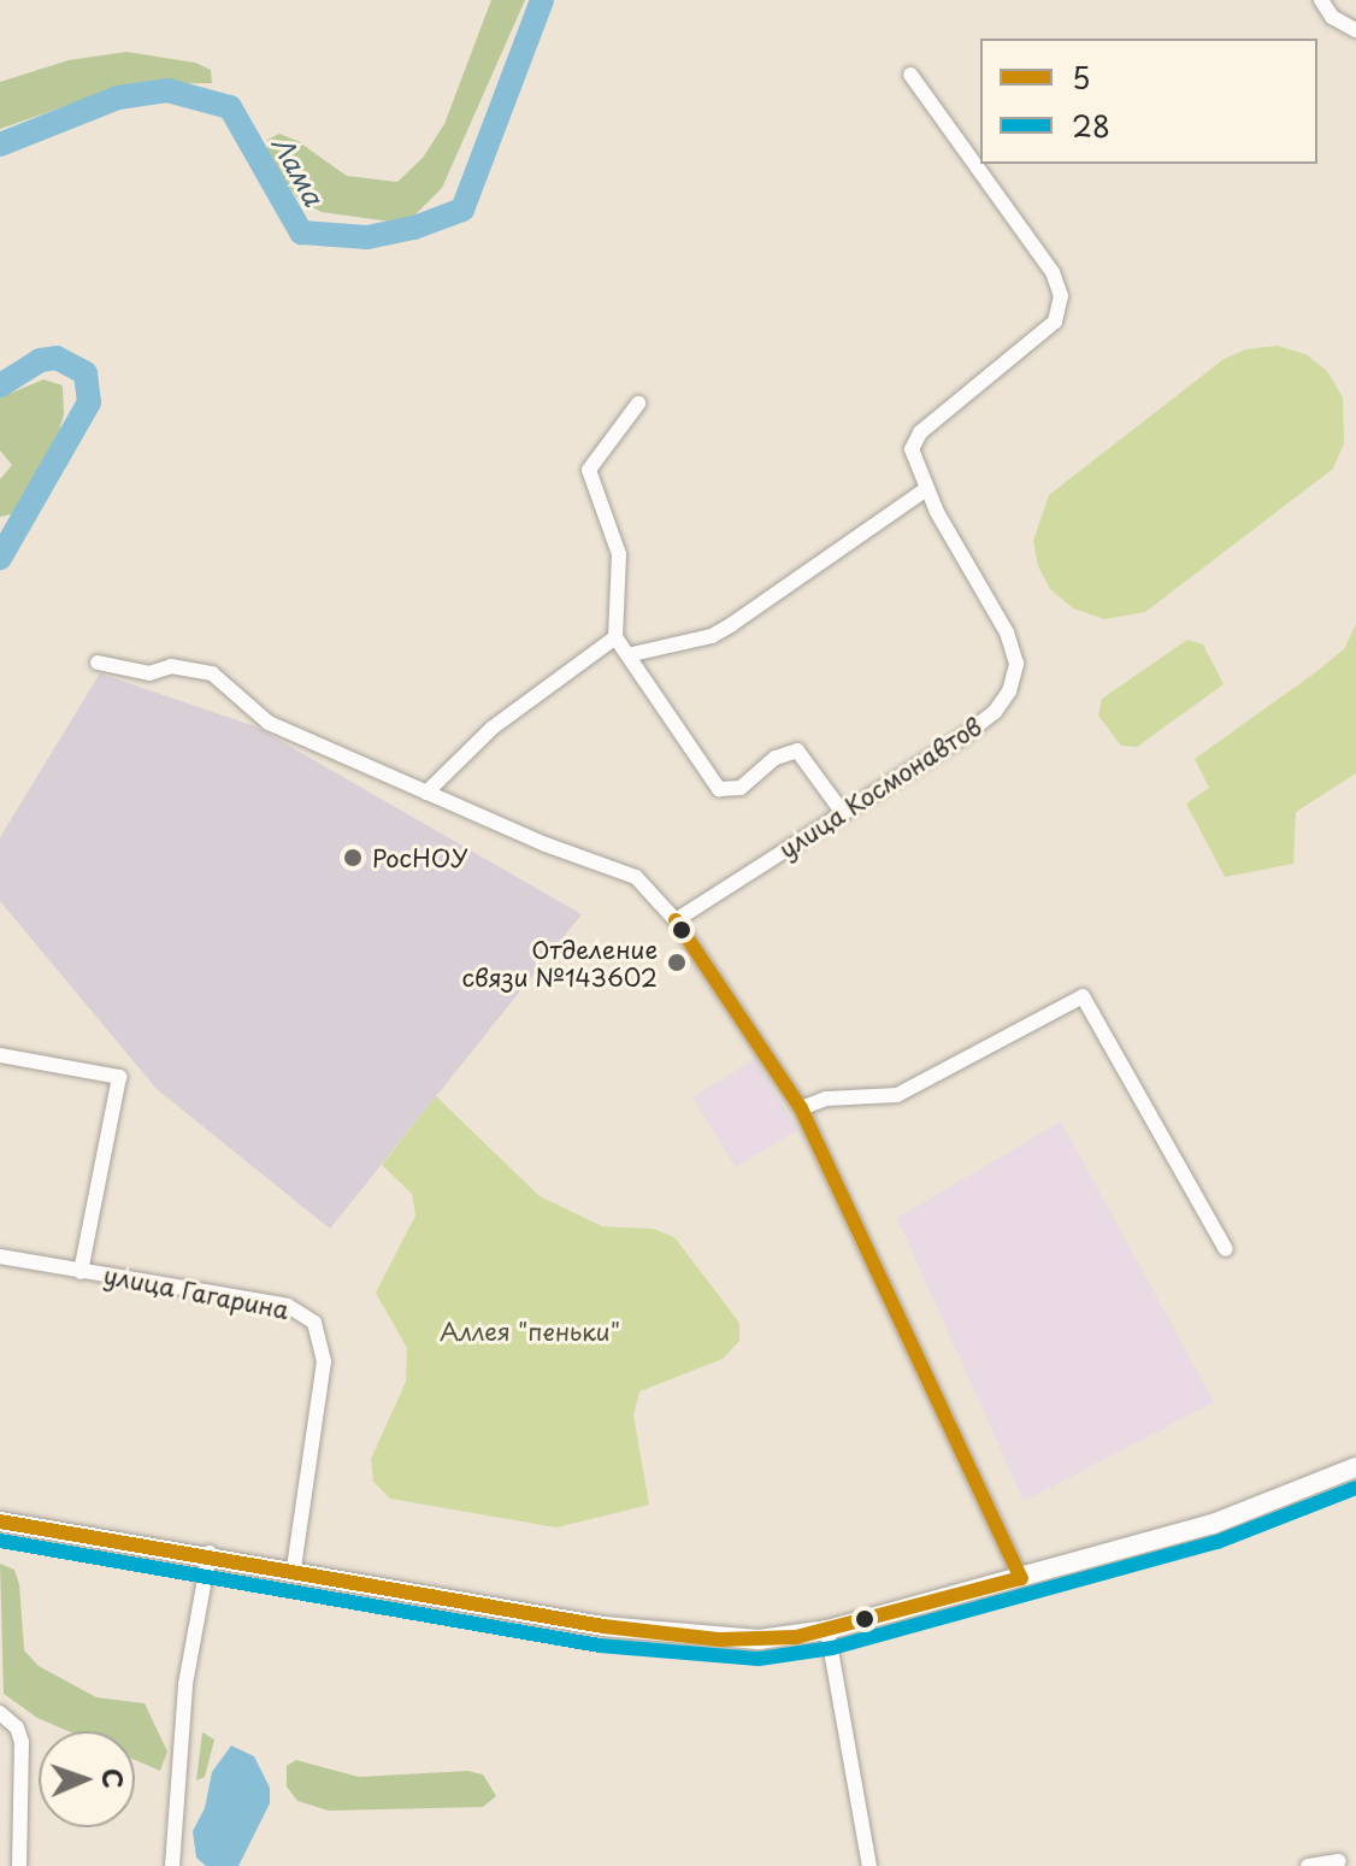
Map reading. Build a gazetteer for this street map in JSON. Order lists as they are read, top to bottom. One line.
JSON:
{"streets":{"street":["улица Космонавтов","улица Гагарина"]},"water":["Лама"],"parks":["Аллея \"пеньки\""],"places":["РосНОУ","Отделение связи №143602"],"lines":["transit line 5","transit line 28"],"legend":["5","28"],"north":"right"}
